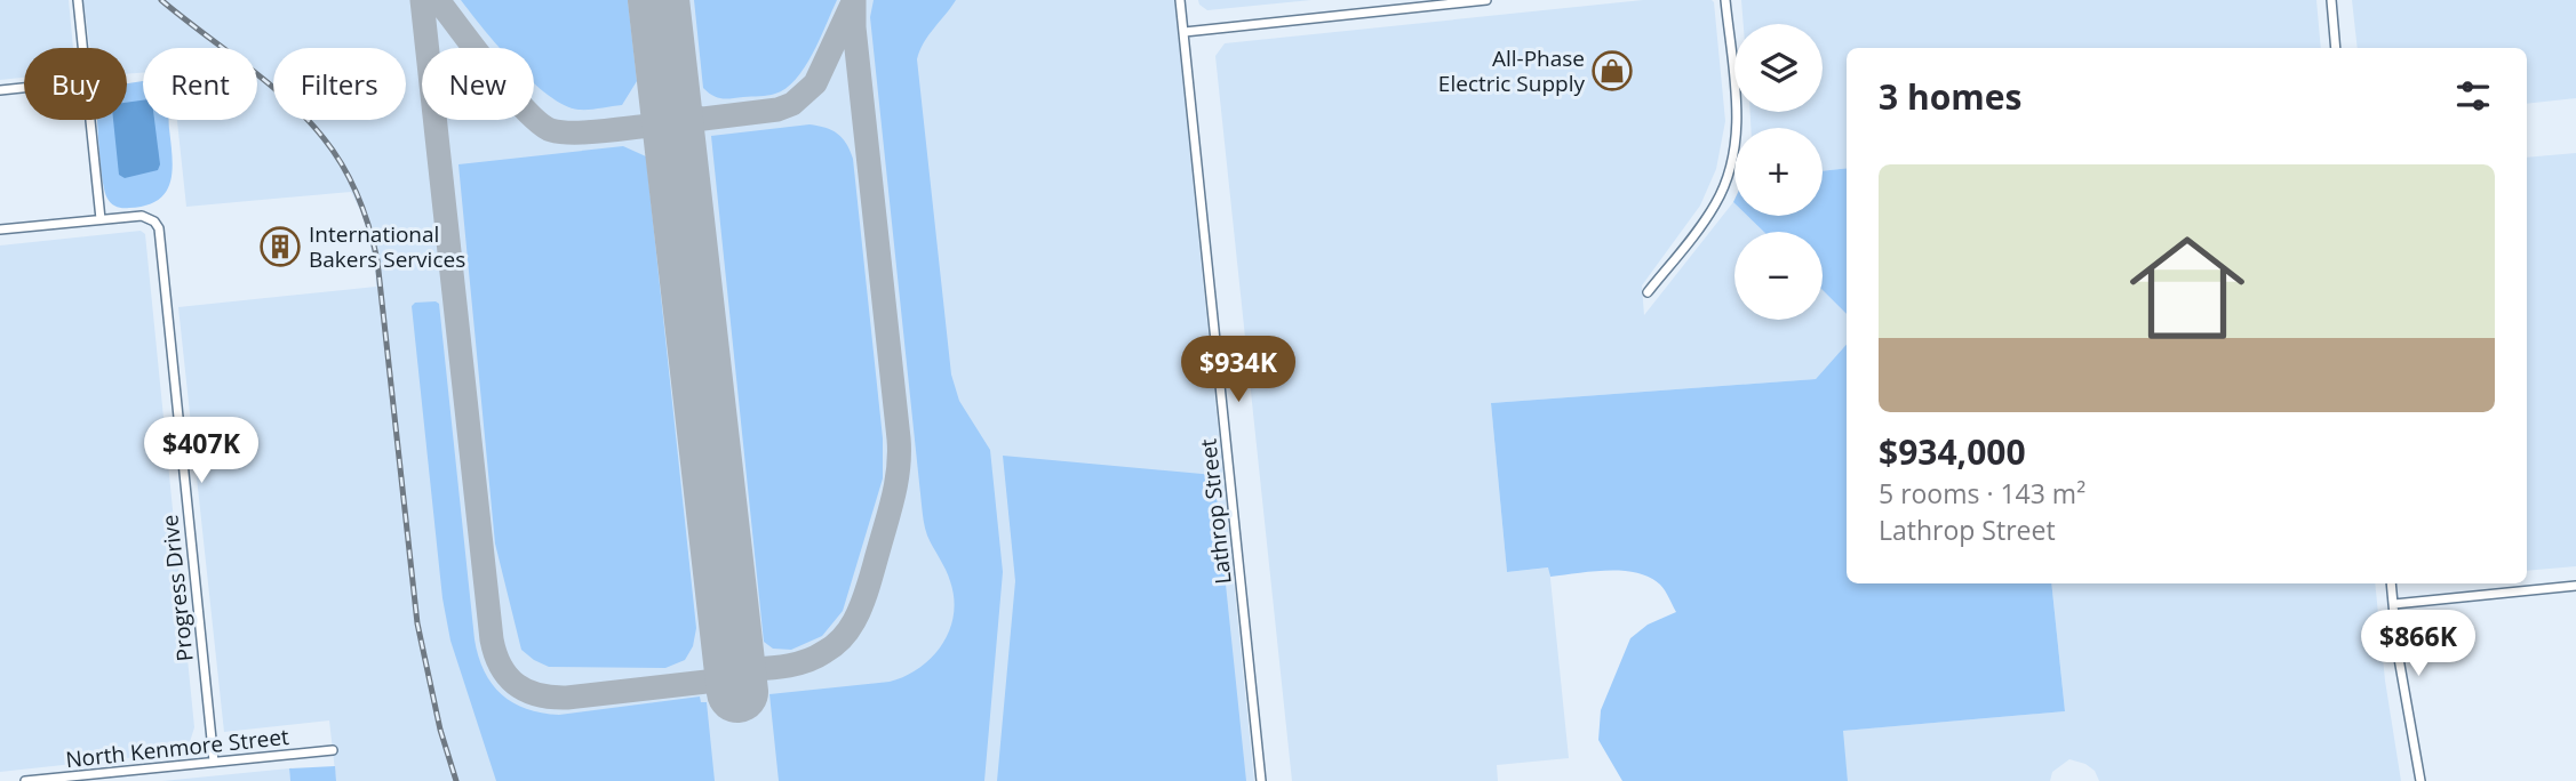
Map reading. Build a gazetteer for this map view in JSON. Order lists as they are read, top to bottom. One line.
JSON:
{"streets":{"street":["Lathrop Street","Progress Drive","North Kenmore Street"]},"crossings":[["Progress Drive","North Kenmore Street"]],"places":{"shop":["All-Phase Electric Supply"],"building":["International Bakers Services"]},"page":{"map_buttons":["+","−"],"chip":["Buy","Rent","Filters","New"],"heading":"3 homes","list":[{"name":"$934,000","note":"5 rooms · 143 m² · Lathrop Street"}],"price":["$934K","$407K","$866K"]}}
